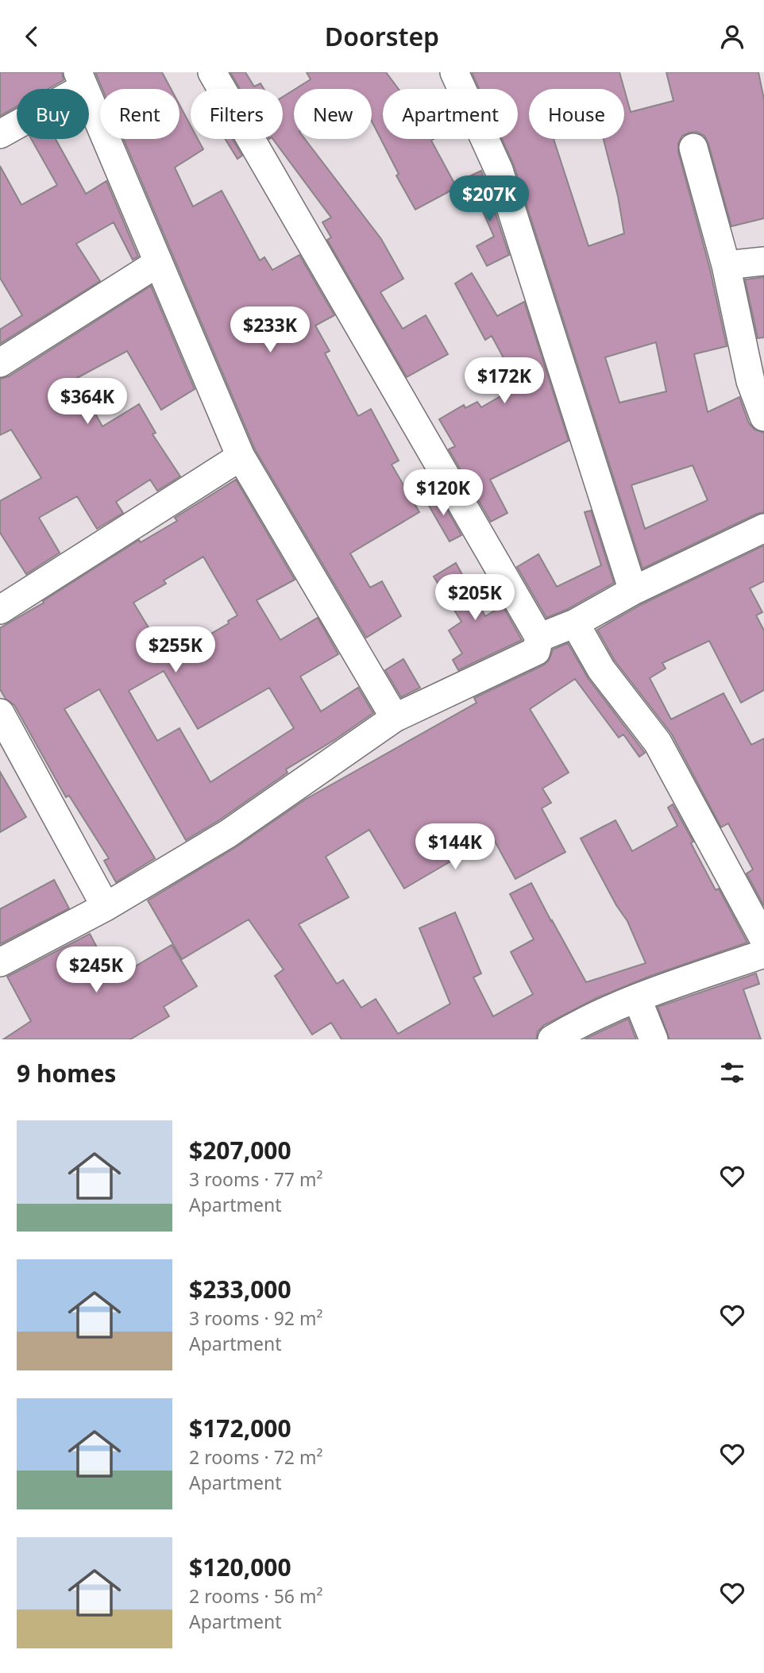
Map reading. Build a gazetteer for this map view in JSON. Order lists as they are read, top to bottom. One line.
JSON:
{"page":{"header":"Doorstep","chip":["Buy","Rent","Filters","New","Apartment","House"],"price":["$207K","$233K","$172K","$364K","$120K","$205K","$255K","$144K","$245K"],"heading":"9 homes","list":[{"name":"$207,000","note":"3 rooms · 77 m² · Apartment"},{"name":"$233,000","note":"3 rooms · 92 m² · Apartment"},{"name":"$172,000","note":"2 rooms · 72 m² · Apartment"},{"name":"$120,000","note":"2 rooms · 56 m² · Apartment"}]}}
